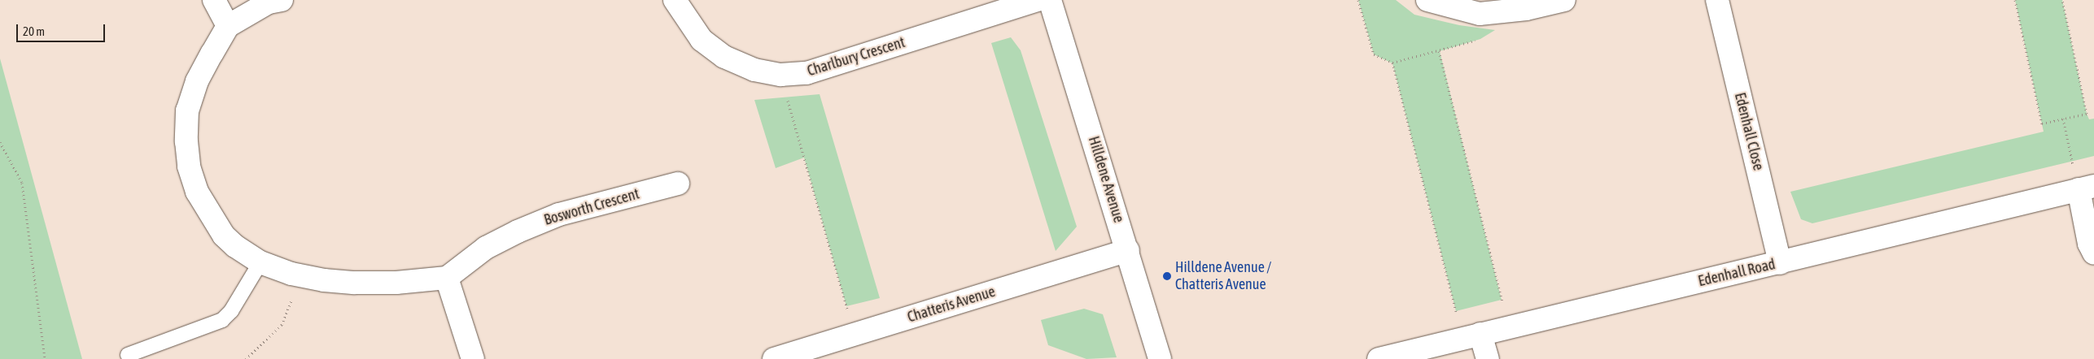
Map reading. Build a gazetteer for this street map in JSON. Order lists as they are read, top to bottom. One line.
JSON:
{"streets":{"street":["Charlbury Crescent","Edenhall Close","Hilldene Avenue","Bosworth Crescent","Edenhall Road","Chatteris Avenue"]},"crossings":[["Edenhall Close","Edenhall Road"],["Hilldene Avenue","Chatteris Avenue"]],"places":["Hilldene Avenue / Chatteris Avenue"],"scale_bar":"20 m"}
